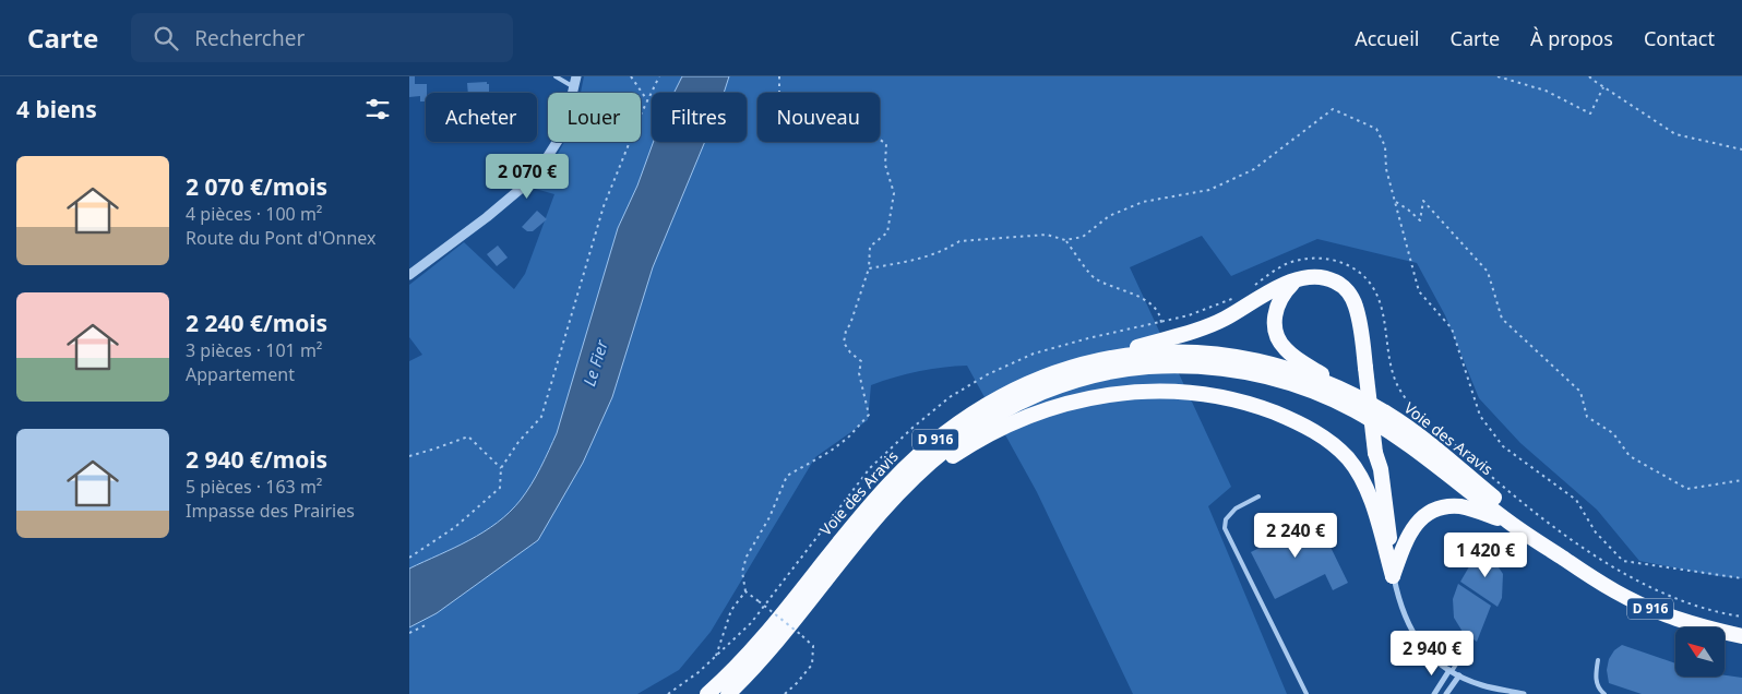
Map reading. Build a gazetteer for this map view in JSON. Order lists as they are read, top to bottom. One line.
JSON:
{"streets":{"highway":["Voie des Aravis","D 916"]},"water":["Le Fier"],"north":"top left","page":{"header":"Carte","search":"Rechercher","nav":["Accueil","Carte","À propos","Contact"],"heading":"4 biens","chip":["Acheter","Louer","Filtres","Nouveau"],"list":[{"name":"2 070 €/mois","note":"4 pièces · 100 m² · Route du Pont d'Onnex"},{"name":"2 240 €/mois","note":"3 pièces · 101 m² · Appartement"},{"name":"2 940 €/mois","note":"5 pièces · 163 m² · Impasse des Prairies"}],"price":["2 070 €","2 240 €","1 420 €","2 940 €"]}}
